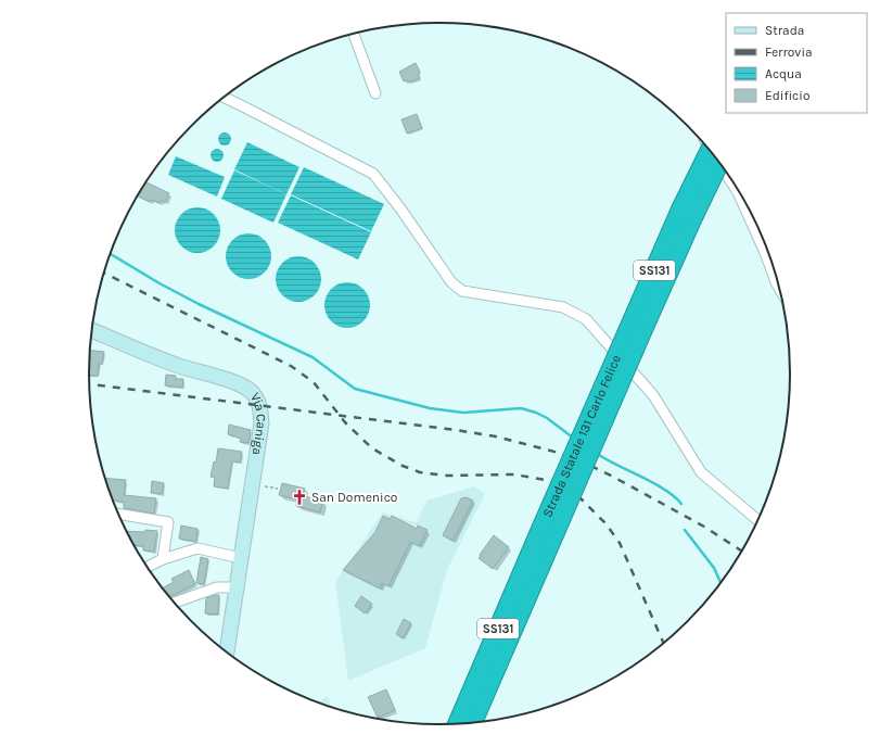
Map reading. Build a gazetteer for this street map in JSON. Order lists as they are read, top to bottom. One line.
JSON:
{"streets":{"highway":["SS131","Strada Statale 131 Carlo Felice"],"street":["Via Caniga"]},"places":{"church":["San Domenico"]},"legend":["Strada","Ferrovia","Acqua","Edificio"]}
